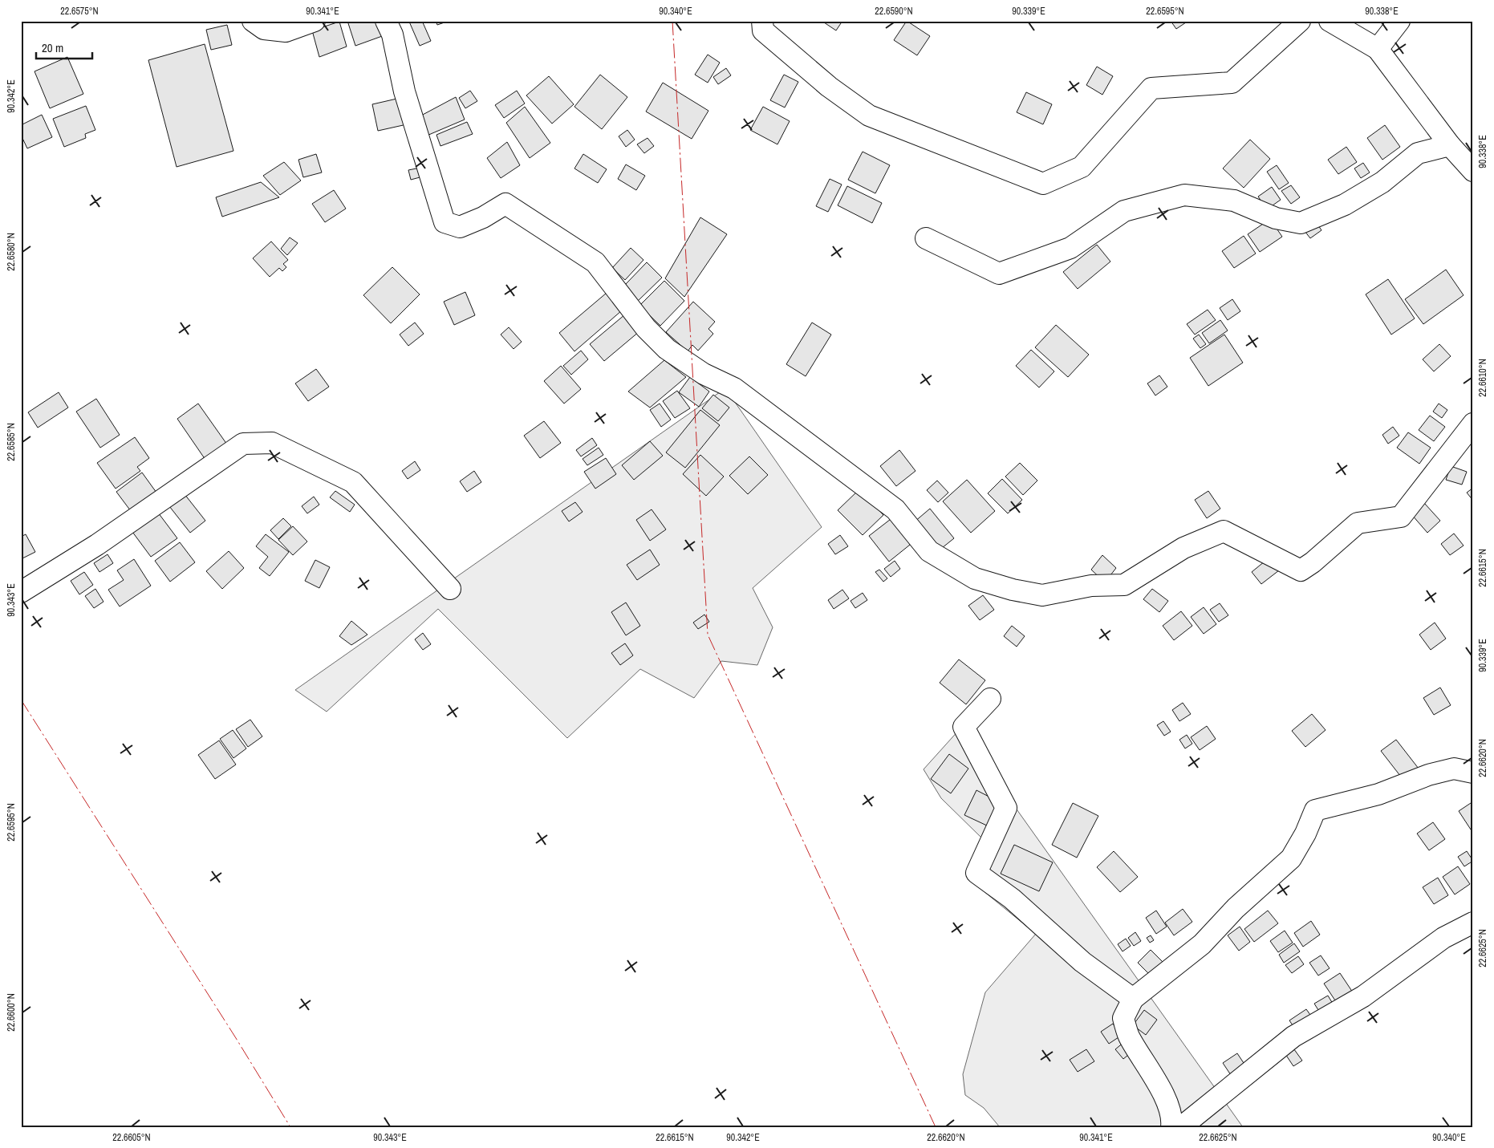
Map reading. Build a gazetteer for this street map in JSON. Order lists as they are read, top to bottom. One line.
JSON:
{"scale_bar":"20 m","coordinates":["22.6575°N","90.341°E","90.340°E","22.6590°N","90.339°E","22.6595°N","90.338°E","90.342°E","22.6580°N","22.6610°N","22.6585°N","22.6615°N","90.343°E","22.6620°N","22.6625°N","22.6600°N","22.6605°N"]}
